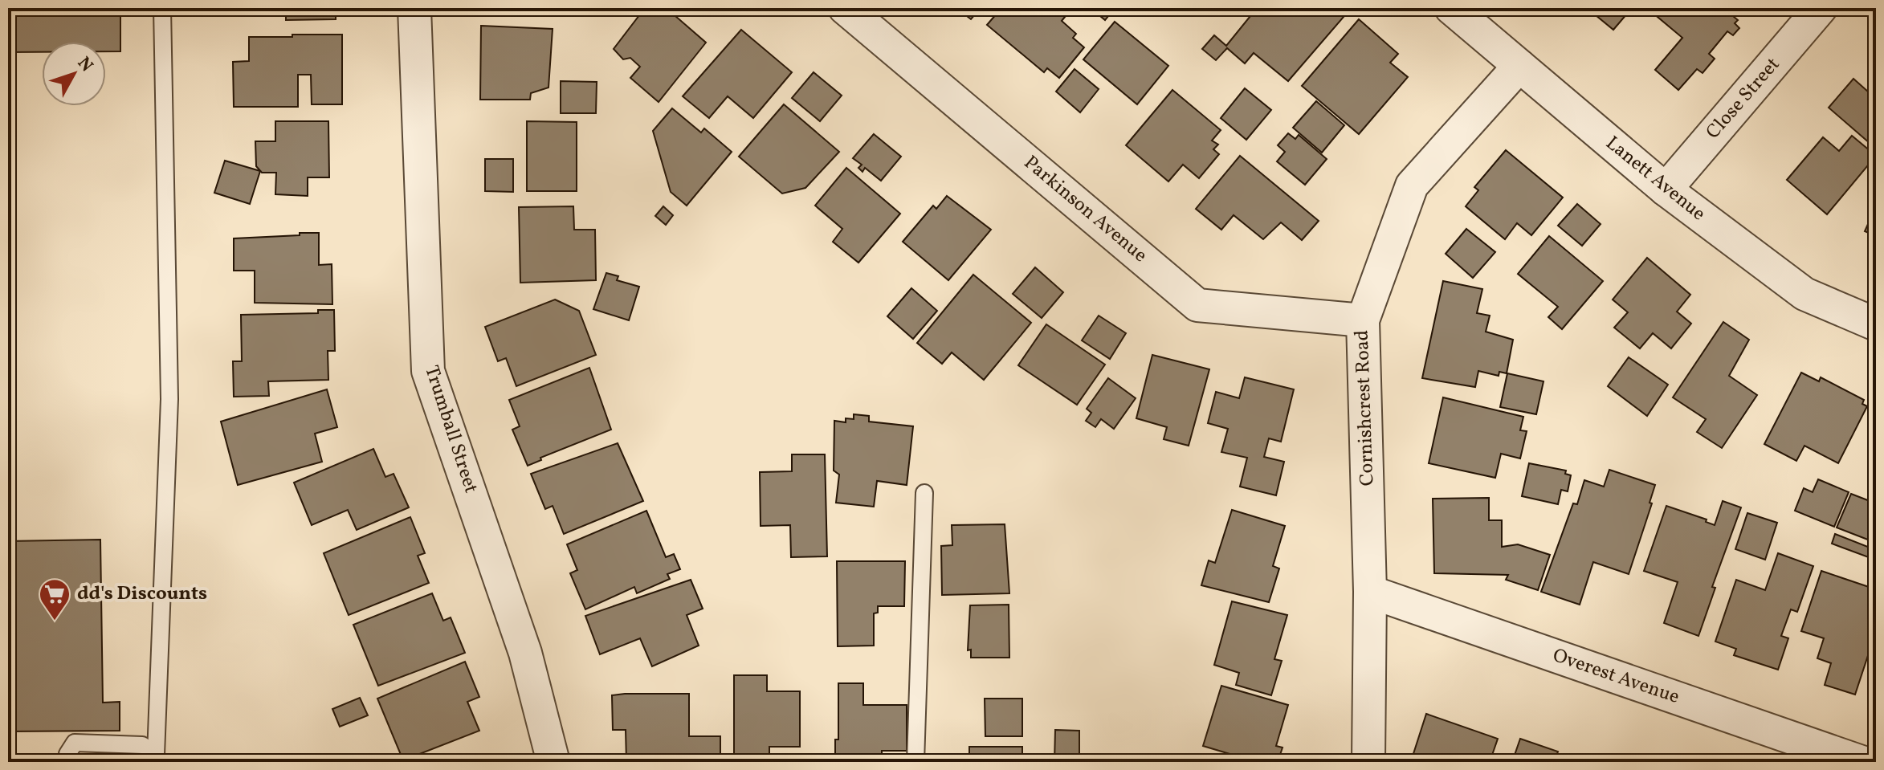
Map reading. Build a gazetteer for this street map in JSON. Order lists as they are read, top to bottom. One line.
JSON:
{"streets":{"street":["Close Street","Lanett Avenue","Parkinson Avenue","Cornishcrest Road","Trumball Street","Overest Avenue"]},"crossings":[["Close Street","Lanett Avenue"],["Lanett Avenue","Cornishcrest Road"],["Parkinson Avenue","Cornishcrest Road"],["Cornishcrest Road","Overest Avenue"]],"places":{"supermarket":["dd's Discounts"]},"north":"top right"}
